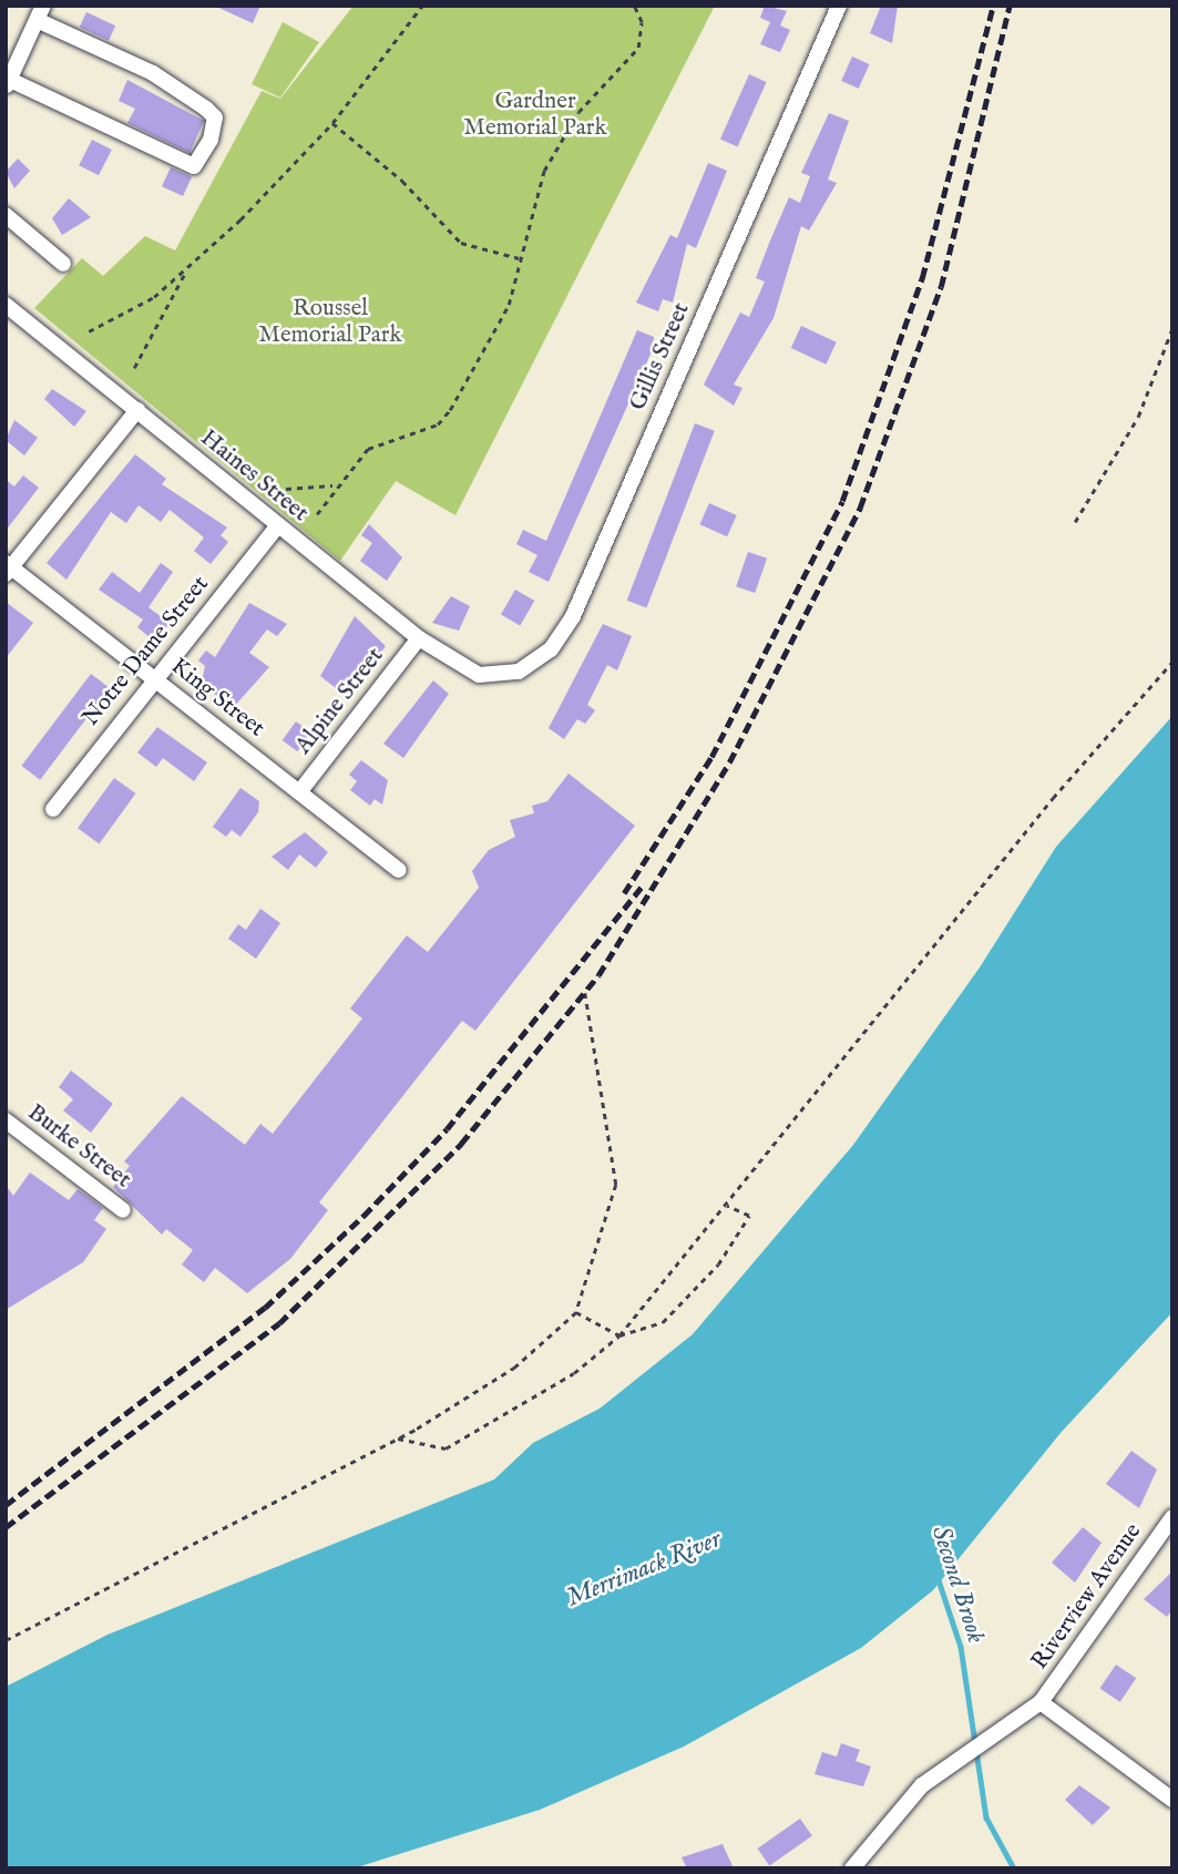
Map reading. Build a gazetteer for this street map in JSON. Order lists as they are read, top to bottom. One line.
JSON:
{"streets":{"street":["Gillis Street","Haines Street","Notre Dame Street","King Street","Alpine Street","Burke Street","Riverview Avenue"]},"crossings":[["Gillis Street","Haines Street"],["Haines Street","Notre Dame Street"],["Haines Street","Alpine Street"],["Notre Dame Street","King Street"],["King Street","Alpine Street"]],"water":["Merrimack River","Second Brook"],"parks":["Gardner Memorial Park","Roussel Memorial Park"]}
